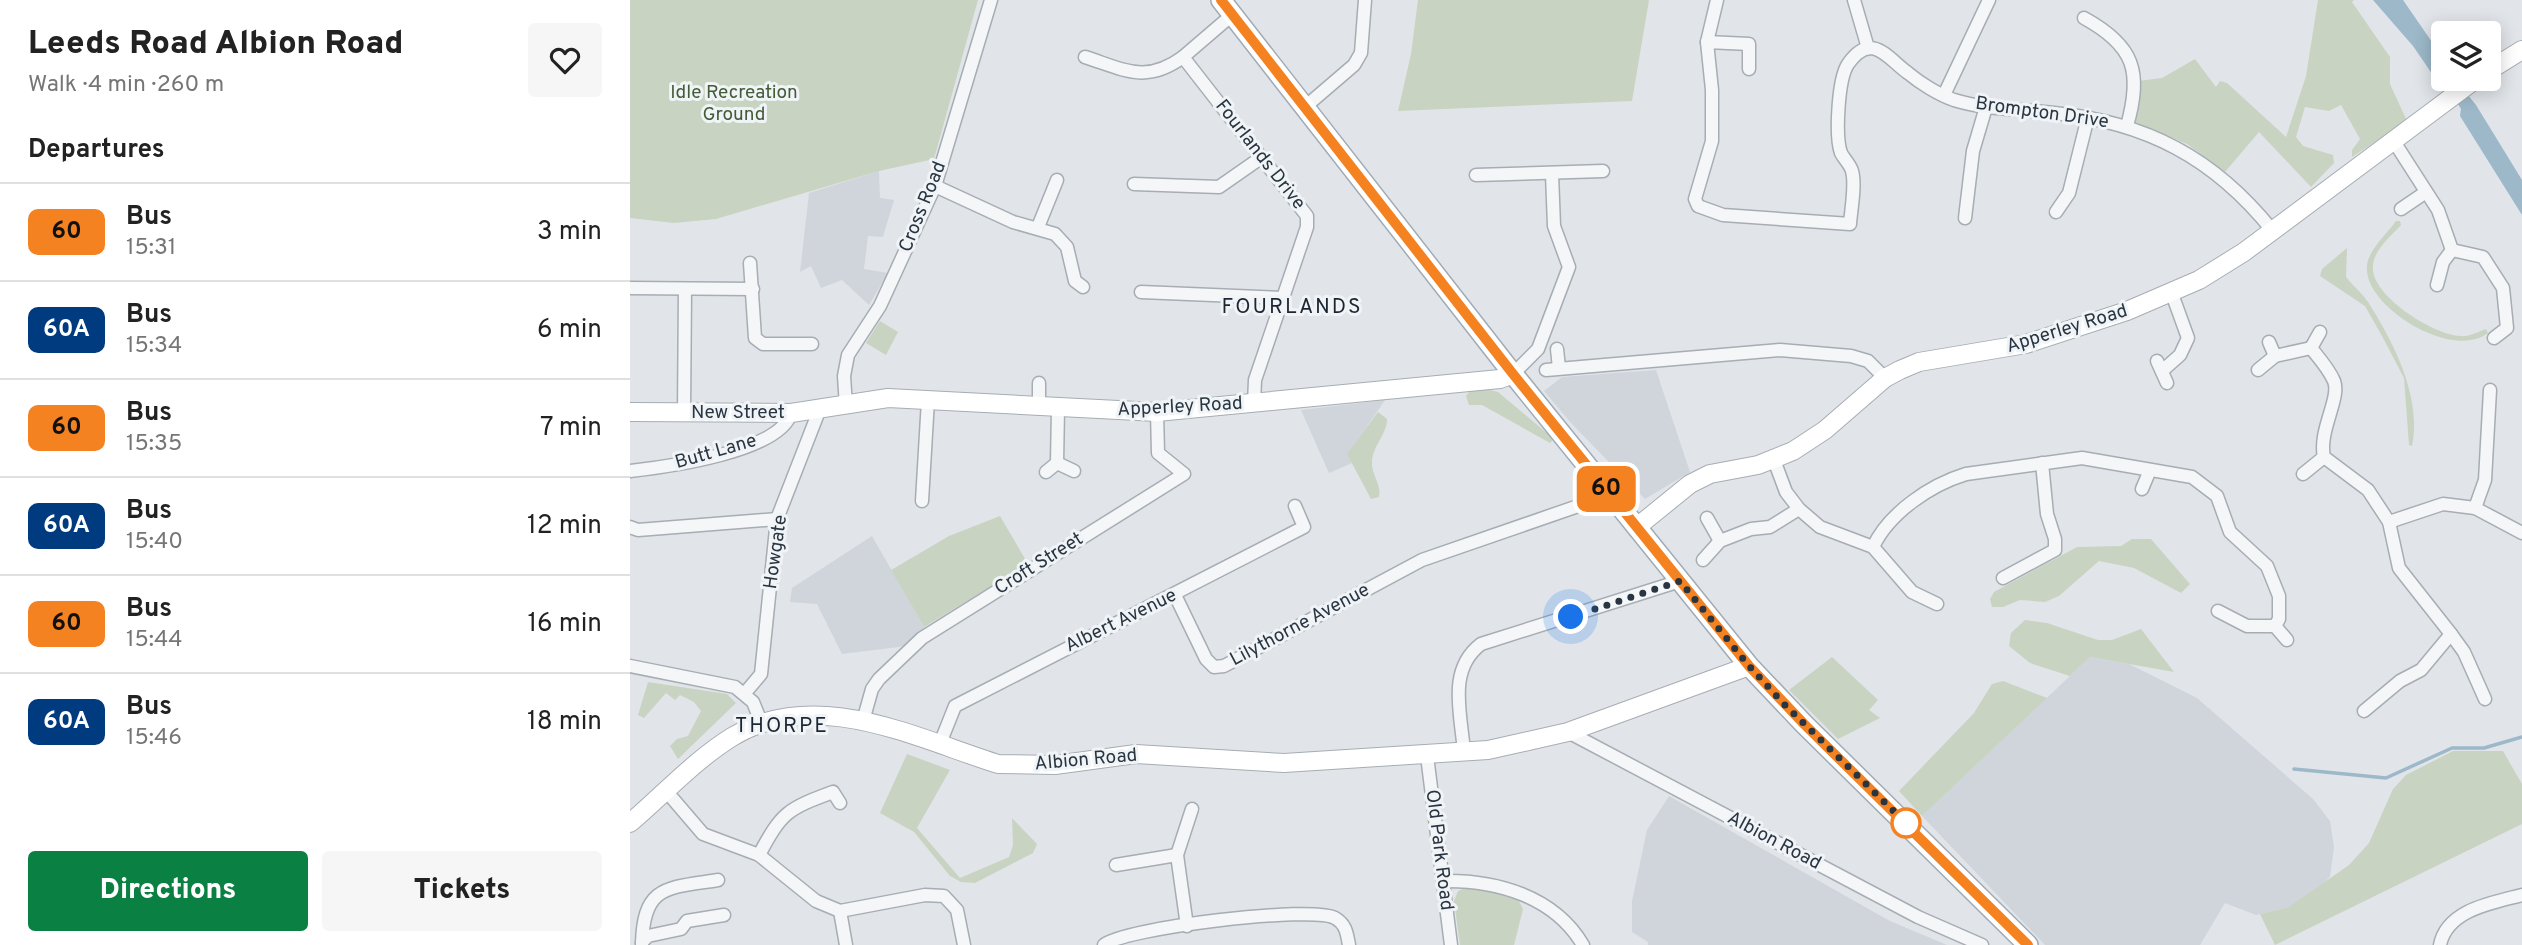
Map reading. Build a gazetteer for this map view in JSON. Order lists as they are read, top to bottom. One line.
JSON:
{"streets":{"street":["Brompton Drive","Fourlands Drive","Cross Road","Apperley Road","New Street","Butt Lane","Howgate","Croft Street","Albert Avenue","Lilythorne Avenue","Albion Road","Old Park Road"]},"crossings":[["Brompton Drive","Apperley Road"],["Fourlands Drive","Apperley Road"],["Cross Road","Apperley Road"],["Cross Road","New Street"],["Apperley Road","New Street"],["Apperley Road","Croft Street"],["New Street","Butt Lane"],["New Street","Howgate"],["Croft Street","Albion Road"],["Albert Avenue","Lilythorne Avenue"],["Albert Avenue","Albion Road"],["Albion Road","Old Park Road"]],"districts":["FOURLANDS","THORPE"],"parks":["Idle Recreation Ground"],"lines":["bus line 60"],"page":{"heading":[["Leeds Road Albion Road","Walk · 4 min · 260 m"],"Departures"],"on_map":"60","list":[{"mark":"60","name":"Bus","note":"15:31","value":"3 min"},{"mark":"60A","name":"Bus","note":"15:34","value":"6 min"},{"mark":"60","name":"Bus","note":"15:35","value":"7 min"},{"mark":"60A","name":"Bus","note":"15:40","value":"12 min"},{"mark":"60","name":"Bus","note":"15:44","value":"16 min"},{"mark":"60A","name":"Bus","note":"15:46","value":"18 min"}],"buttons":["Directions","Tickets"]}}
